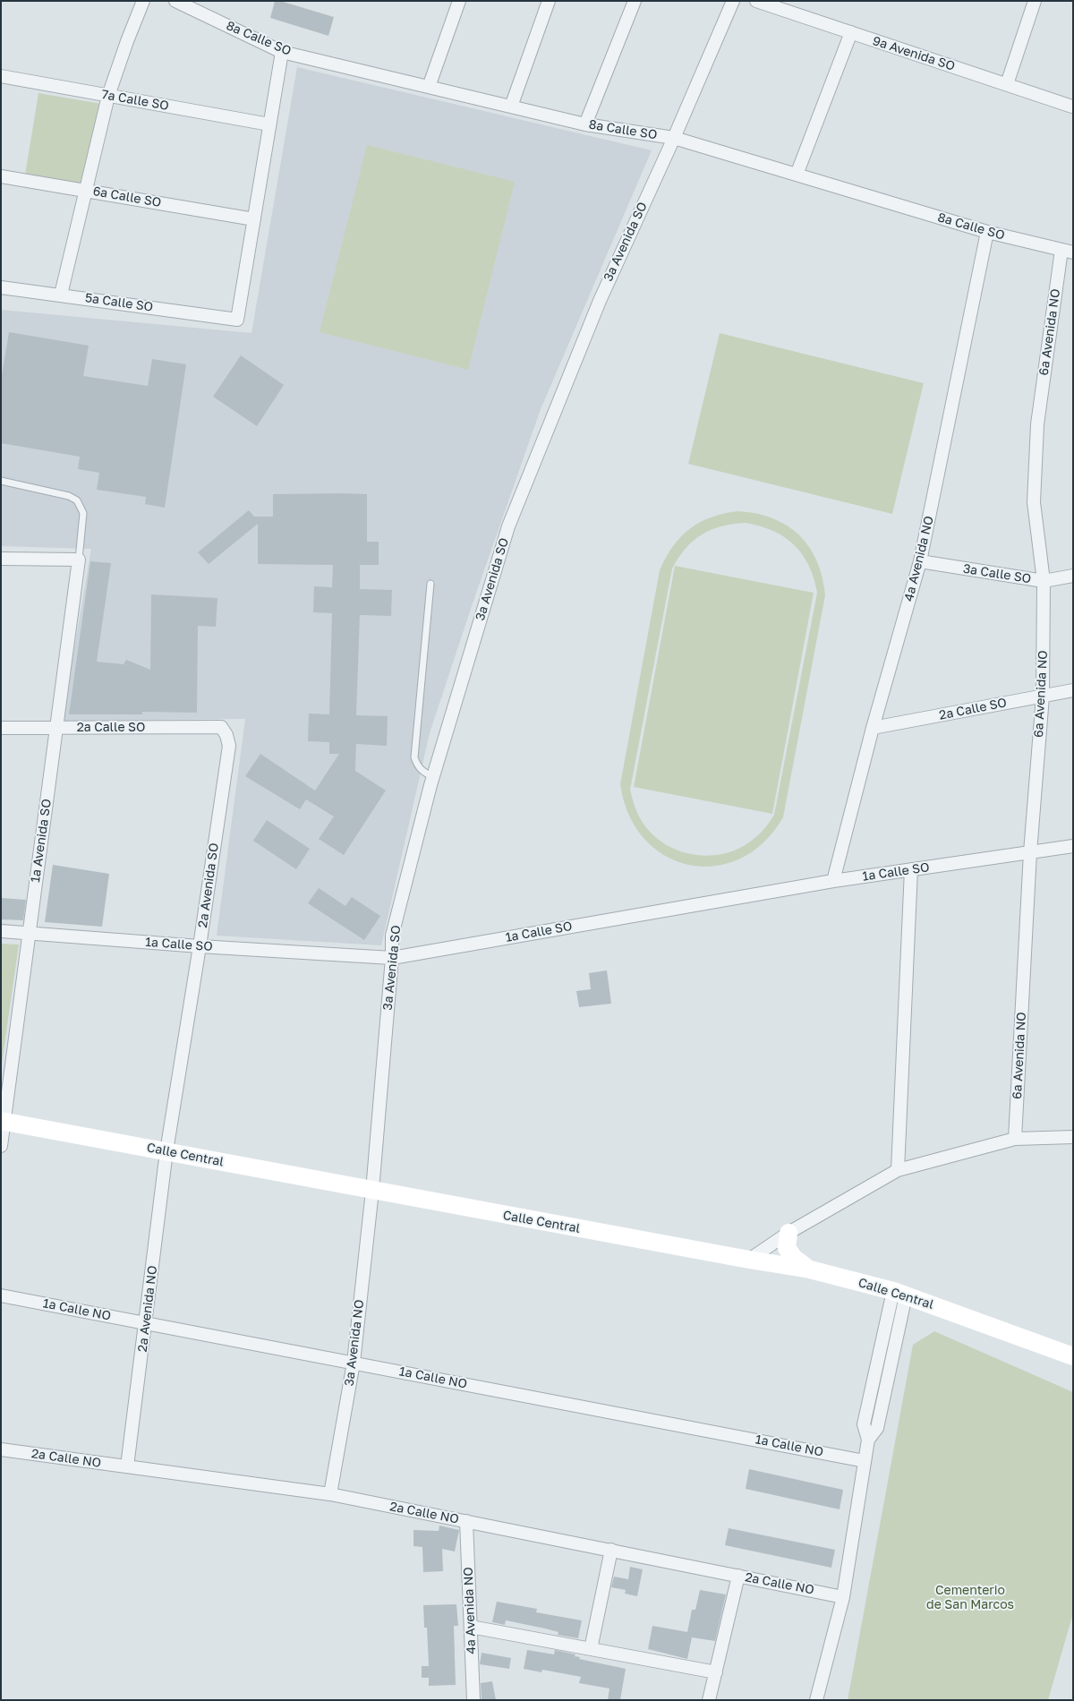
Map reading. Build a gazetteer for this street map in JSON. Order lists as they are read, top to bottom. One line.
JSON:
{"streets":{"main road":["Calle Central"],"street":["8a Calle SO","9a Avenida SO","7a Calle SO","6a Calle SO","3a Avenida SO","5a Calle SO","6a Avenida NO","4a Avenida NO","3a Calle SO","2a Calle SO","1a Avenida SO","1a Calle SO","2a Avenida SO","2a Avenida NO","1a Calle NO","3a Avenida NO","2a Calle NO"]},"crossings":[["8a Calle SO","3a Avenida SO"],["8a Calle SO","6a Avenida NO"],["8a Calle SO","4a Avenida NO"],["6a Calle SO","5a Calle SO"],["3a Avenida SO","1a Calle SO"],["3a Avenida SO","Calle Central"],["3a Avenida SO","3a Avenida NO"],["6a Avenida NO","3a Calle SO"],["6a Avenida NO","2a Calle SO"],["6a Avenida NO","1a Calle SO"],["4a Avenida NO","3a Calle SO"],["4a Avenida NO","2a Calle SO"],["4a Avenida NO","1a Calle SO"],["4a Avenida NO","2a Calle NO"],["2a Calle SO","1a Avenida SO"],["2a Calle SO","2a Avenida SO"],["1a Avenida SO","1a Calle SO"],["1a Avenida SO","Calle Central"],["1a Calle SO","2a Avenida SO"],["2a Avenida SO","Calle Central"],["2a Avenida SO","2a Avenida NO"],["Calle Central","2a Avenida NO"],["Calle Central","3a Avenida NO"],["2a Avenida NO","1a Calle NO"],["2a Avenida NO","2a Calle NO"],["1a Calle NO","3a Avenida NO"],["3a Avenida NO","2a Calle NO"]],"parks":["Cementerio de San Marcos"]}
